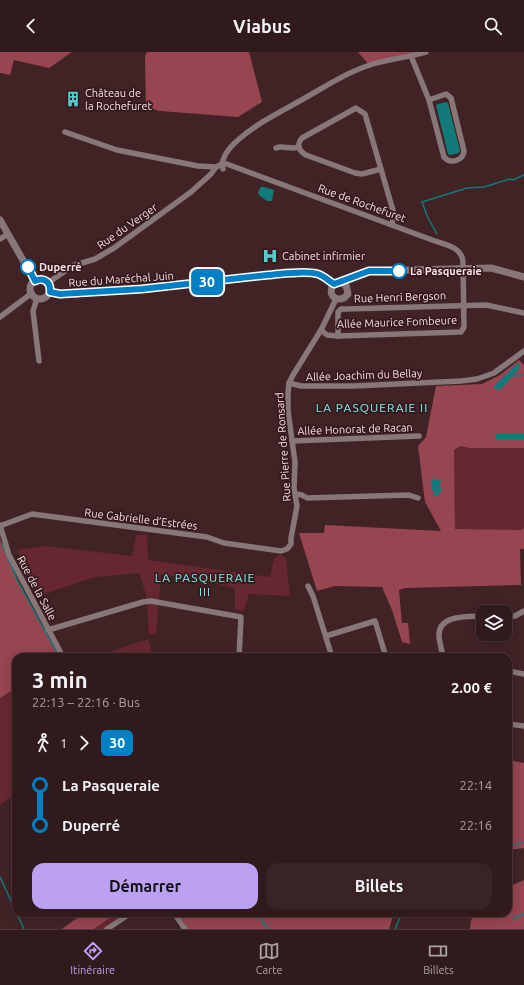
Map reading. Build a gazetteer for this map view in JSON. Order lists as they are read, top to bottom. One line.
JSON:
{"streets":{"street":["Rue de Rochefuret","Rue du Verger","Rue du Maréchal Juin","Rue Henri Bergson","Allée Maurice Fombeure","Allée Joachim du Bellay","Allée Honorat de Racan","Rue Pierre de Ronsard","Rue Gabrielle d’Estrées","Rue de la Salle"]},"crossings":[["Rue de Rochefuret","Rue du Verger"],["Rue de Rochefuret","Allée Maurice Fombeure"],["Rue du Verger","Rue du Maréchal Juin"],["Rue du Maréchal Juin","Rue Pierre de Ronsard"],["Rue Henri Bergson","Allée Maurice Fombeure"],["Allée Maurice Fombeure","Rue Pierre de Ronsard"],["Allée Joachim du Bellay","Rue Pierre de Ronsard"],["Allée Honorat de Racan","Rue Pierre de Ronsard"],["Rue Pierre de Ronsard","Rue Gabrielle d’Estrées"],["Rue Gabrielle d’Estrées","Rue de la Salle"]],"districts":["LA PASQUERAIE II","LA PASQUERAIE III"],"places":{"building":["Château de la Rochefuret"],"hospital":["Cabinet infirmier"],"other":["Duperré","La Pasqueraie"]},"lines":["bus line 30"],"page":{"header":"Viabus","on_map":"30","heading":["3 min","22:13 – 22:16 · Bus","2.00 €"],"legs":["1","30"],"list":[{"name":"La Pasqueraie","value":"22:14"},{"name":"Duperré","value":"22:16"}],"buttons":["Démarrer","Billets"],"tabs":["Itinéraire","Carte","Billets"]}}
